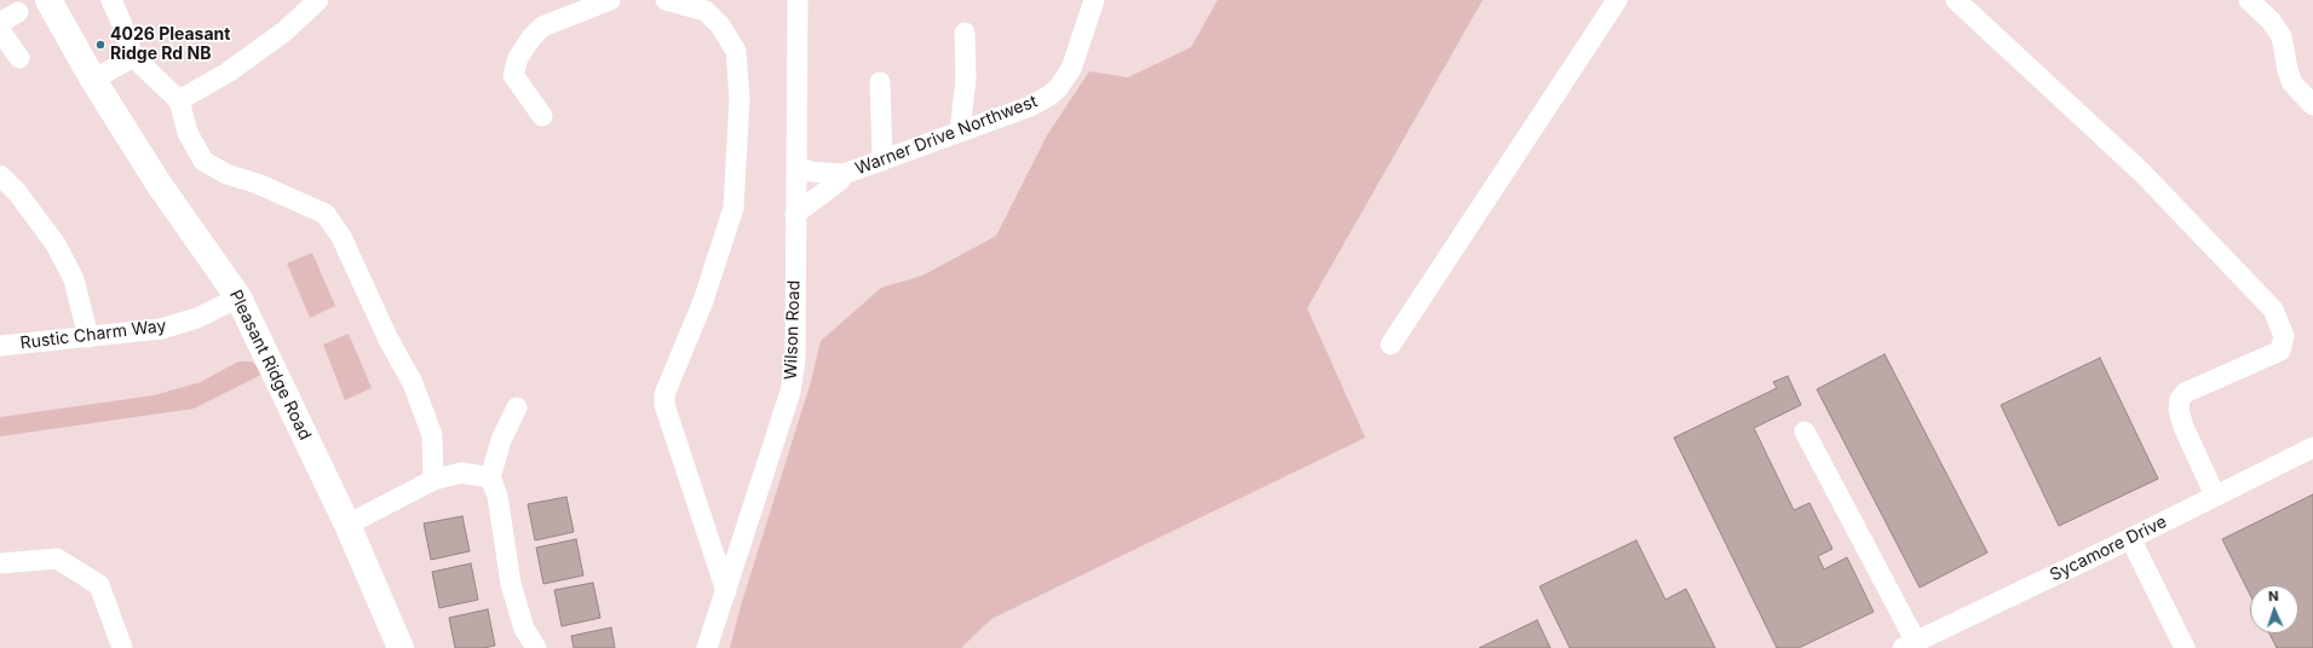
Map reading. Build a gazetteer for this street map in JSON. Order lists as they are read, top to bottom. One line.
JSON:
{"streets":{"main road":["Pleasant Ridge Road"],"street":["Warner Drive Northwest","Wilson Road","Rustic Charm Way","Sycamore Drive"]},"crossings":[["Warner Drive Northwest","Wilson Road"],["Rustic Charm Way","Pleasant Ridge Road"]],"places":["4026 Pleasant Ridge Rd NB"],"north":"top"}
